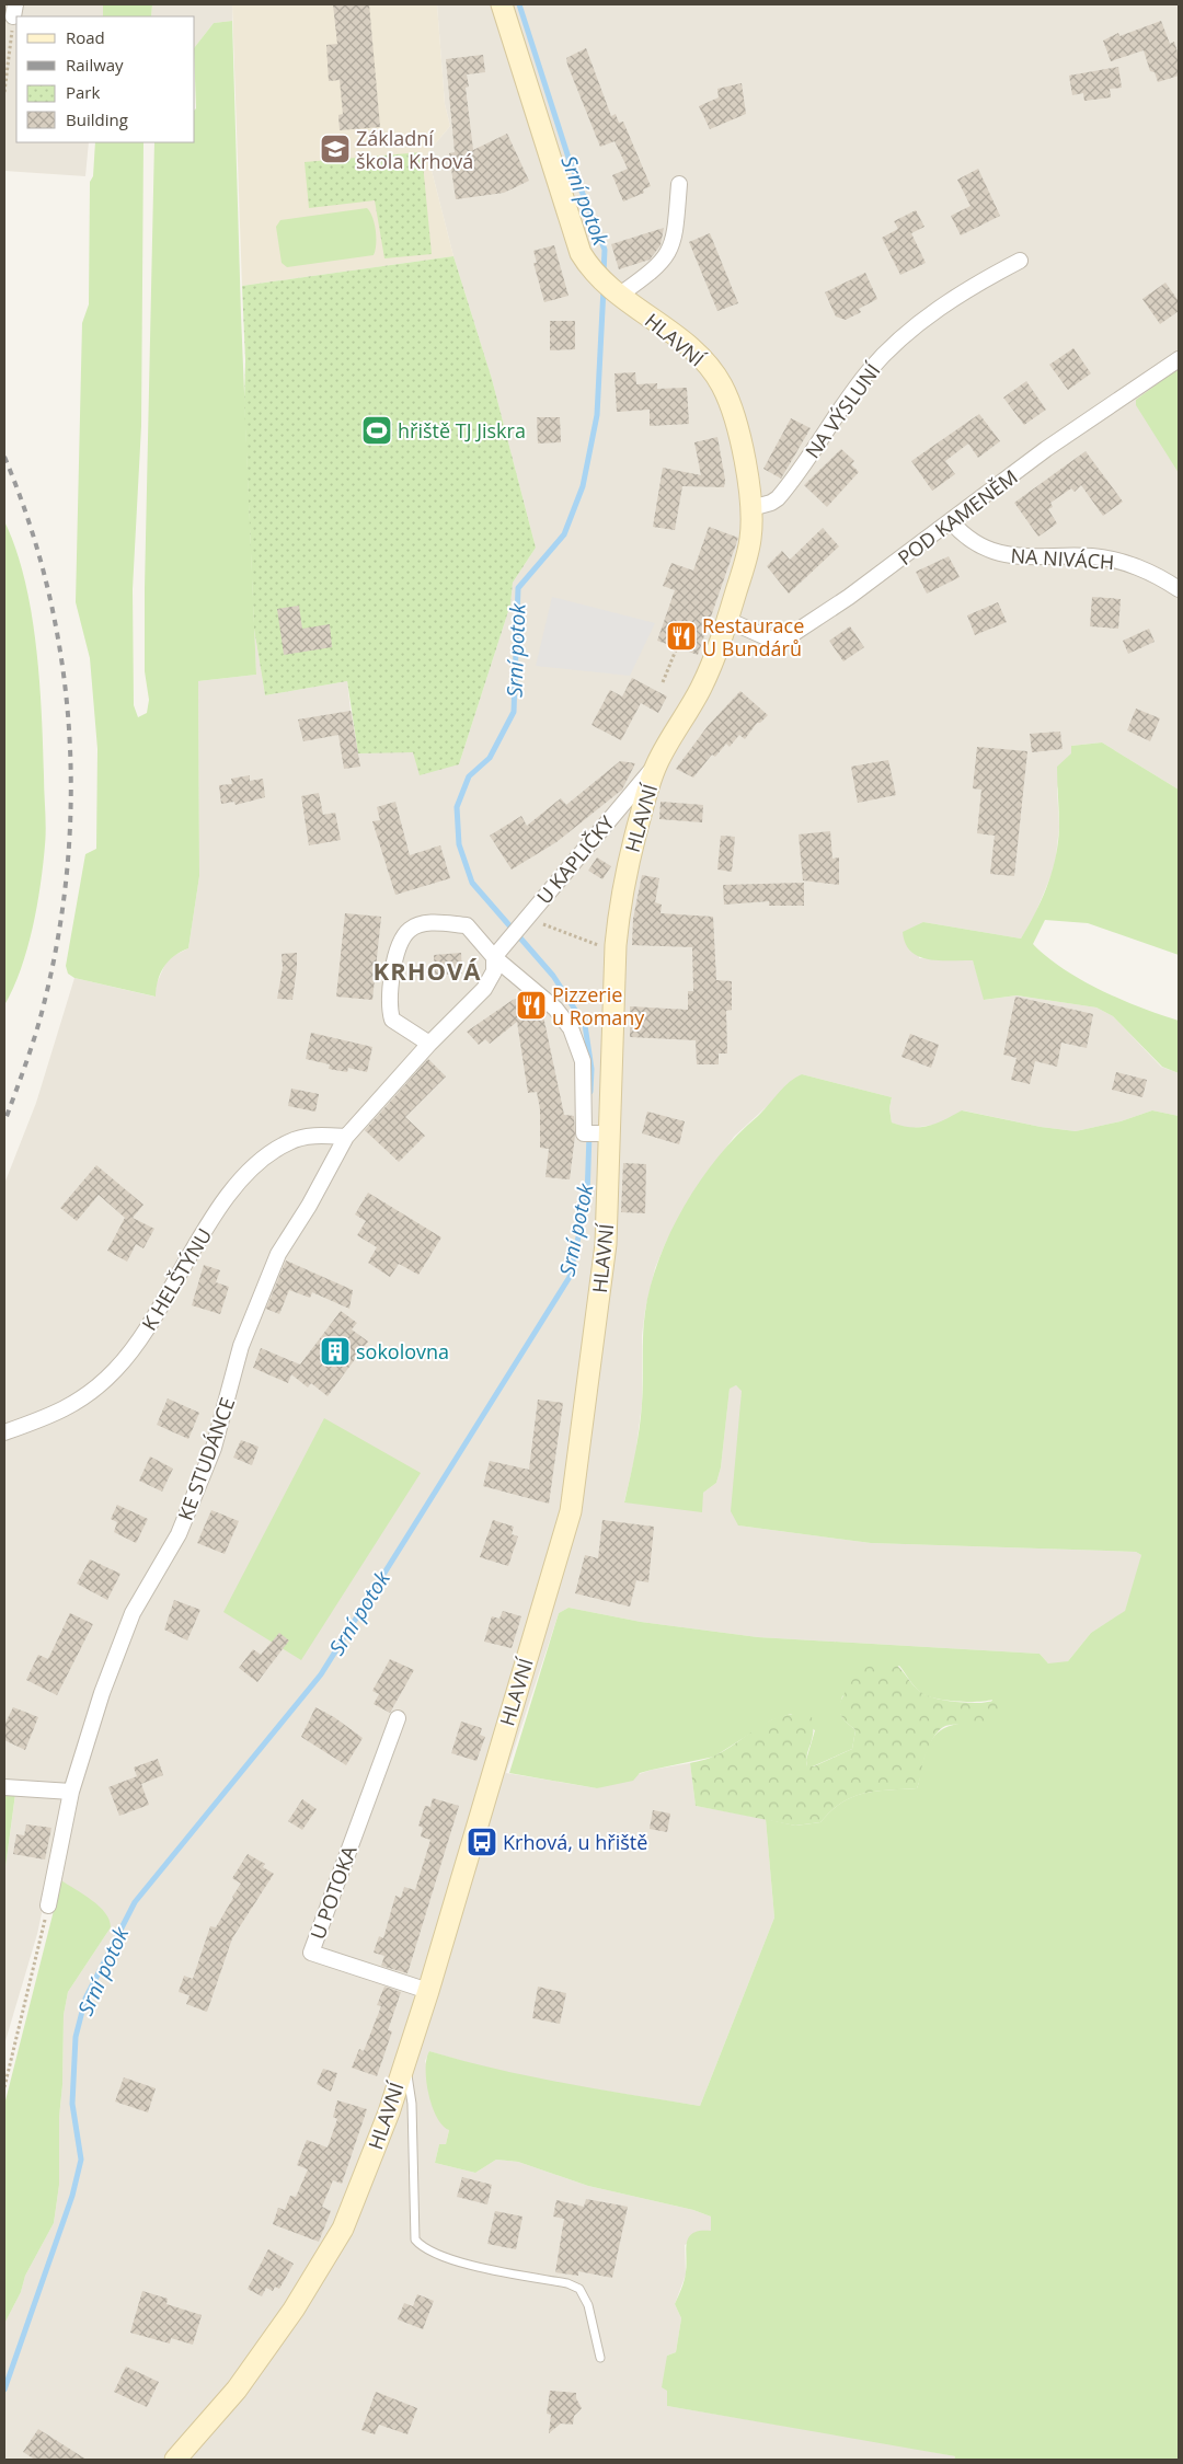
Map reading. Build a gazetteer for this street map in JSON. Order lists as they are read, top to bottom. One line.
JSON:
{"streets":{"street":["HLAVNÍ","NA VÝSLUNÍ","POD KAMENĚM","NA NIVÁCH","U KAPLIČKY","K HELŠTÝNU","KE STUDÁNCE","U POTOKA"]},"crossings":[["HLAVNÍ","NA VÝSLUNÍ"],["HLAVNÍ","POD KAMENĚM"],["HLAVNÍ","U KAPLIČKY"],["HLAVNÍ","U POTOKA"],["POD KAMENĚM","NA NIVÁCH"],["U KAPLIČKY","KE STUDÁNCE"],["K HELŠTÝNU","KE STUDÁNCE"]],"districts":["KRHOVÁ"],"water":["Srní potok"],"places":{"school or university":["Základní škola Krhová"],"sports":["hřiště TJ Jiskra"],"restaurant":["Restaurace U Bundárů","Pizzerie u Romany"],"building":["sokolovna"],"bus stop":["Krhová, u hřiště"]},"legend":["Road","Railway","Park","Building"]}
